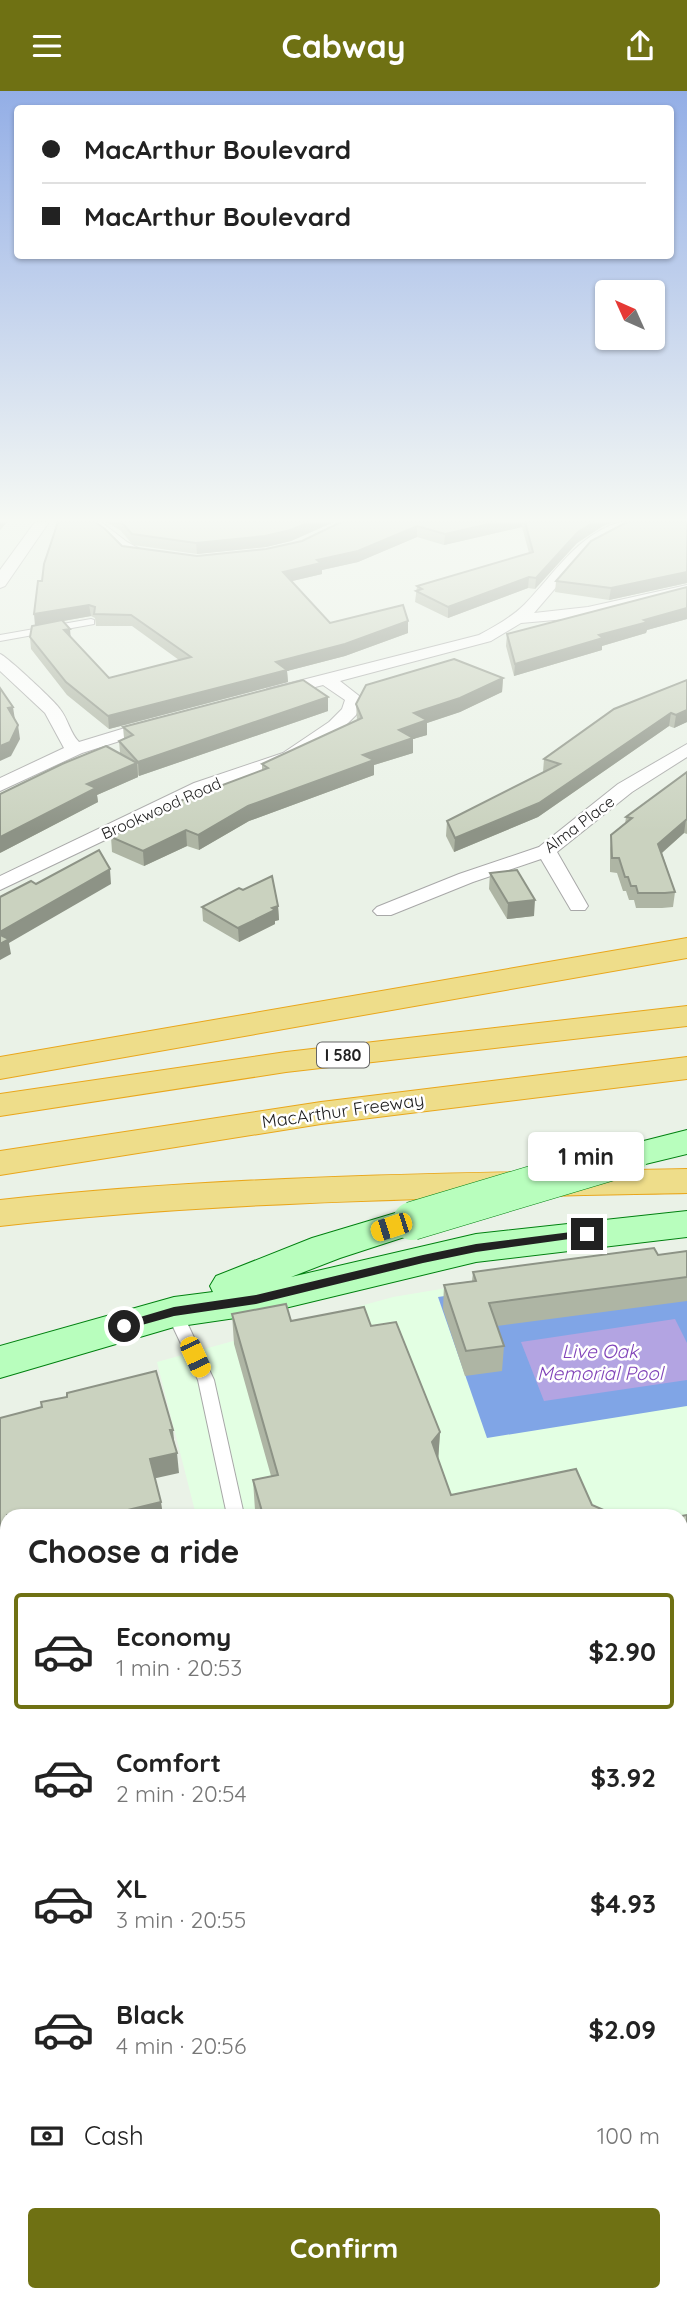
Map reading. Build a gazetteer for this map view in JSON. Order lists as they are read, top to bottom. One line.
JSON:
{"streets":{"highway":["I 580","MacArthur Freeway"],"street":["Brookwood Road","Alma Place"]},"water":["Live Oak Memorial Pool"],"north":"top left","page":{"header":"Cabway","banner":["MacArthur Boulevard","MacArthur Boulevard"],"bubble":"1 min","heading":"Choose a ride","list":[{"name":"Economy","note":"1 min · 20:53","value":"$2.90"},{"name":"Comfort","note":"2 min · 20:54","value":"$3.92"},{"name":"XL","note":"3 min · 20:55","value":"$4.93"},{"name":"Black","note":"4 min · 20:56","value":"$2.09"}],"pay":["Cash","100 m"],"buttons":"Confirm"}}
